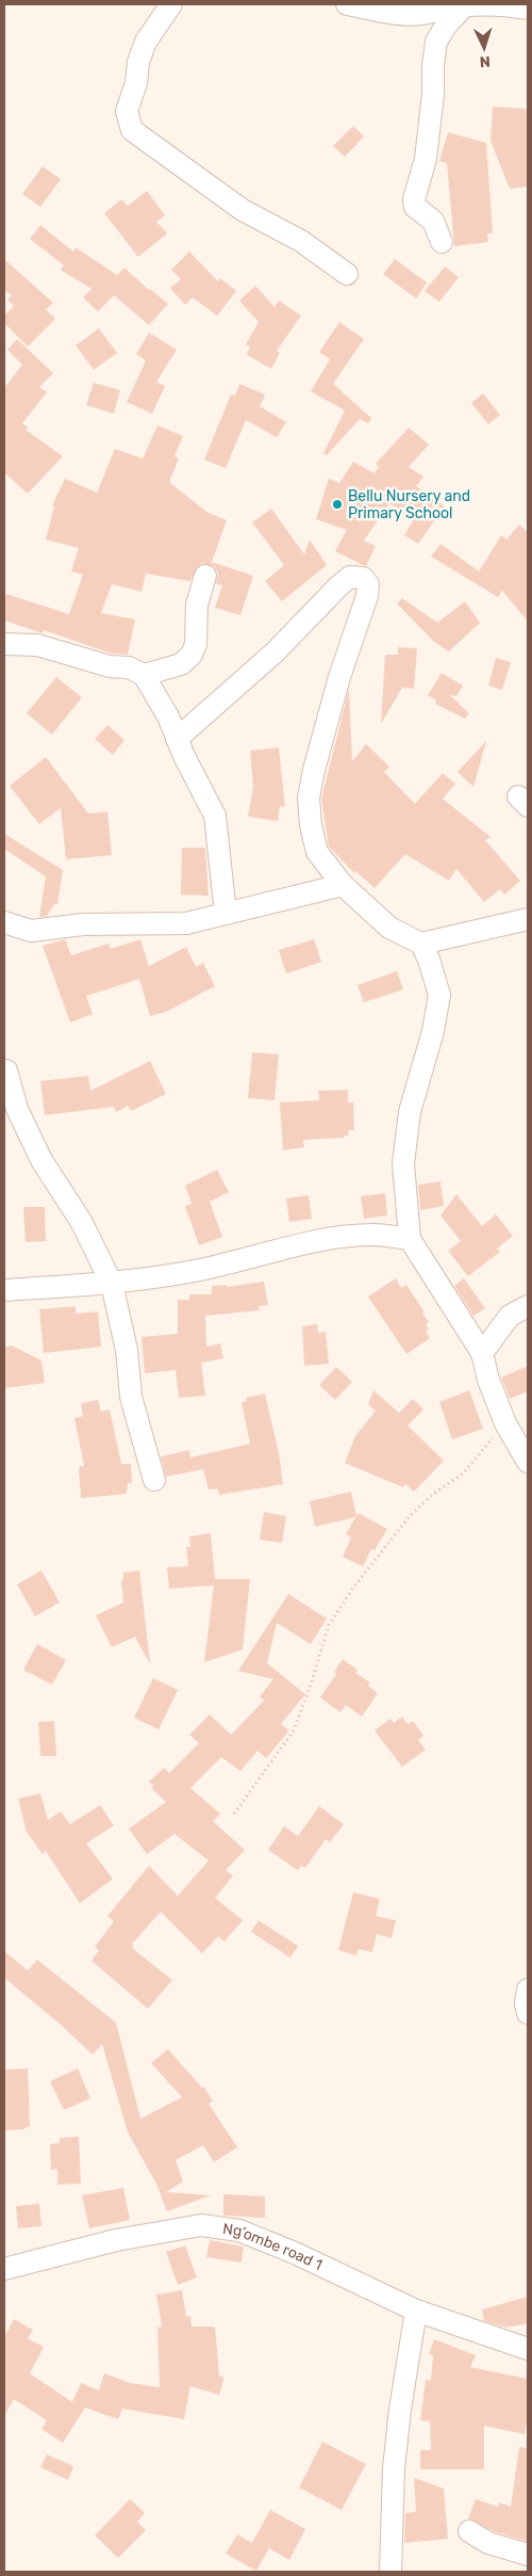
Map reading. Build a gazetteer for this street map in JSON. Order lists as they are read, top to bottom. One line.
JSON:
{"streets":{"street":["Ng’ombe road 1"]},"places":["Bellu Nursery and Primary School"],"north":"bottom"}
